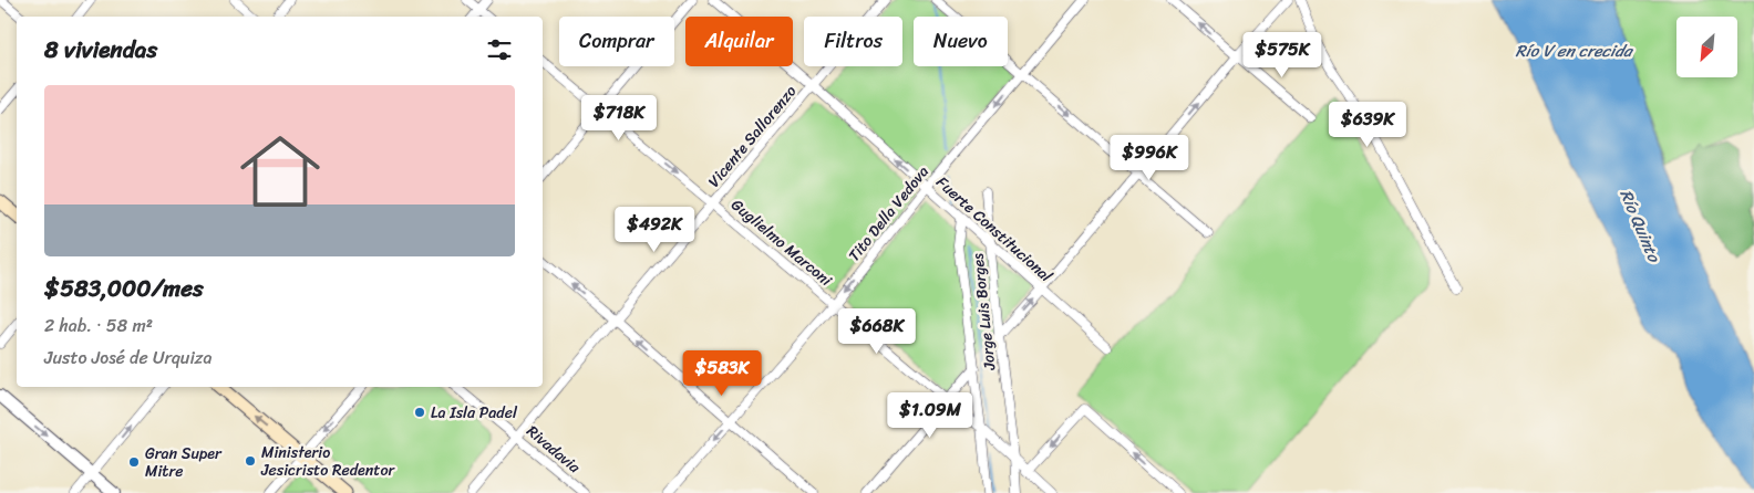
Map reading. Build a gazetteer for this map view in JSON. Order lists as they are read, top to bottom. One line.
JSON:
{"streets":{"street":["Vicente Sallorenzo","Tito Della Vedova","Fuerte Constitucional","Guglielmo Marconi","Jorge Luis Borges","Rivadavia"]},"crossings":[["Vicente Sallorenzo","Fuerte Constitucional"],["Vicente Sallorenzo","Guglielmo Marconi"],["Vicente Sallorenzo","Rivadavia"],["Tito Della Vedova","Fuerte Constitucional"],["Tito Della Vedova","Guglielmo Marconi"],["Fuerte Constitucional","Jorge Luis Borges"],["Guglielmo Marconi","Jorge Luis Borges"]],"one_way":["Tito Della Vedova"],"water":["Río V en crecida","Río Quinto"],"places":["La Isla Padel","Ministerio Jesicristo Redentor","Gran Super Mitre"],"north":"bottom left","page":{"chip":["Comprar","Alquilar","Filtros","Nuevo"],"heading":"8 viviendas","price":["$575K","$718K","$639K","$996K","$492K","$668K","$583K","$1.09M"],"list":[{"name":"$583,000/mes","note":"2 hab. · 58 m² · Justo José de Urquiza"}]}}
